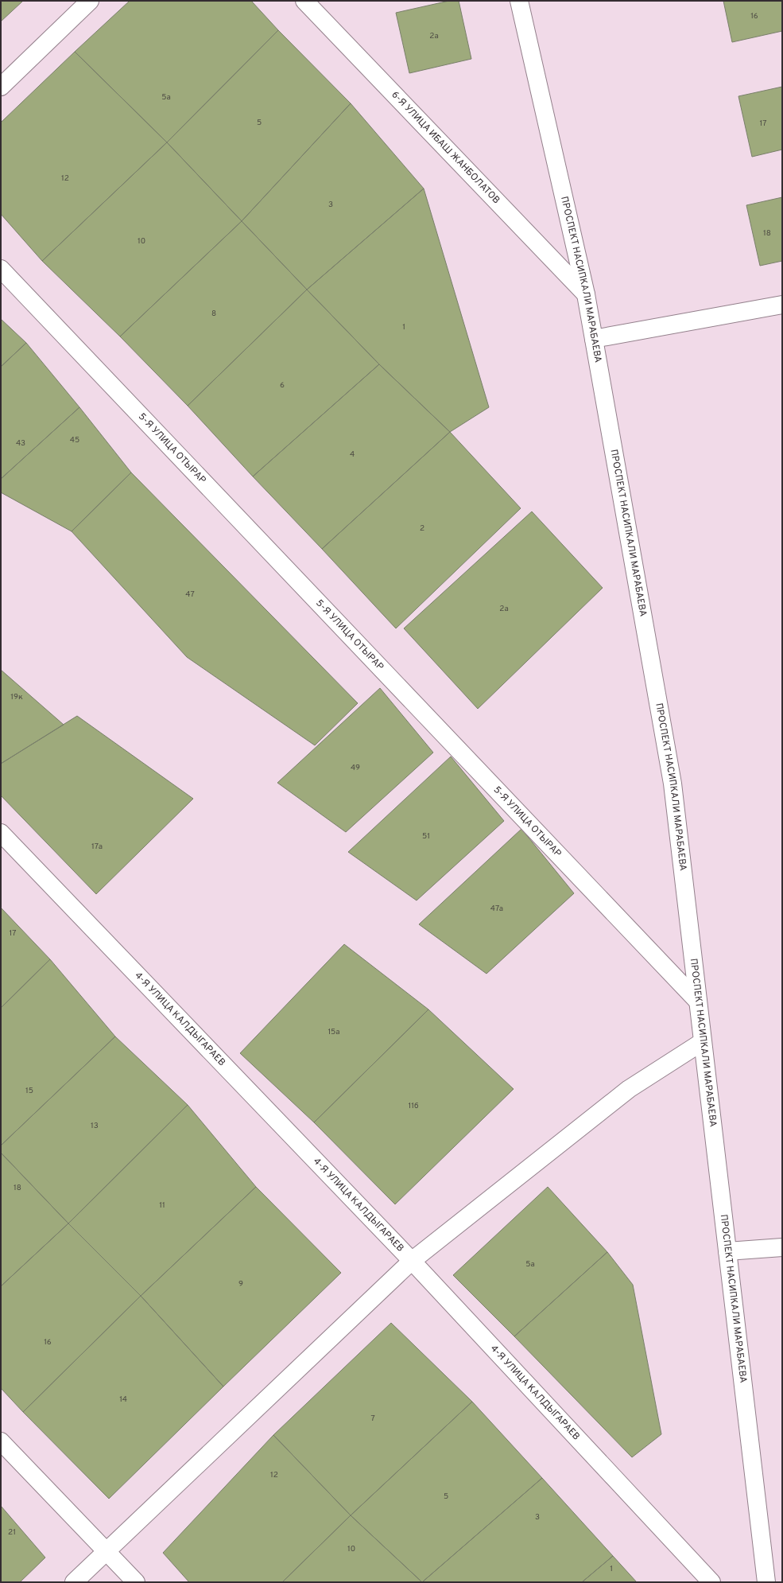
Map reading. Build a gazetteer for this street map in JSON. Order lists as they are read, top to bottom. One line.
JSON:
{"streets":{"street":["6-Я УЛИЦА ИБАШ ЖАНБОЛАТОВ","ПРОСПЕКТ НАСИПКАЛИ МАРАБАЕВА","5-Я УЛИЦА ОТЫРАР","4-Я УЛИЦА КАЛДЫГАРАЕВ"]},"crossings":[["6-Я УЛИЦА ИБАШ ЖАНБОЛАТОВ","ПРОСПЕКТ НАСИПКАЛИ МАРАБАЕВА"],["ПРОСПЕКТ НАСИПКАЛИ МАРАБАЕВА","5-Я УЛИЦА ОТЫРАР"]],"house_numbers":["16","2а","5а","5","17","12","3","18","10","8","1","6","45","43","4","2","47","2а","19к","49","51","17а","47а","17","15а","15","11б","13","18","11","5а","9","16","14","7","12","5","3","21","10","1"]}
